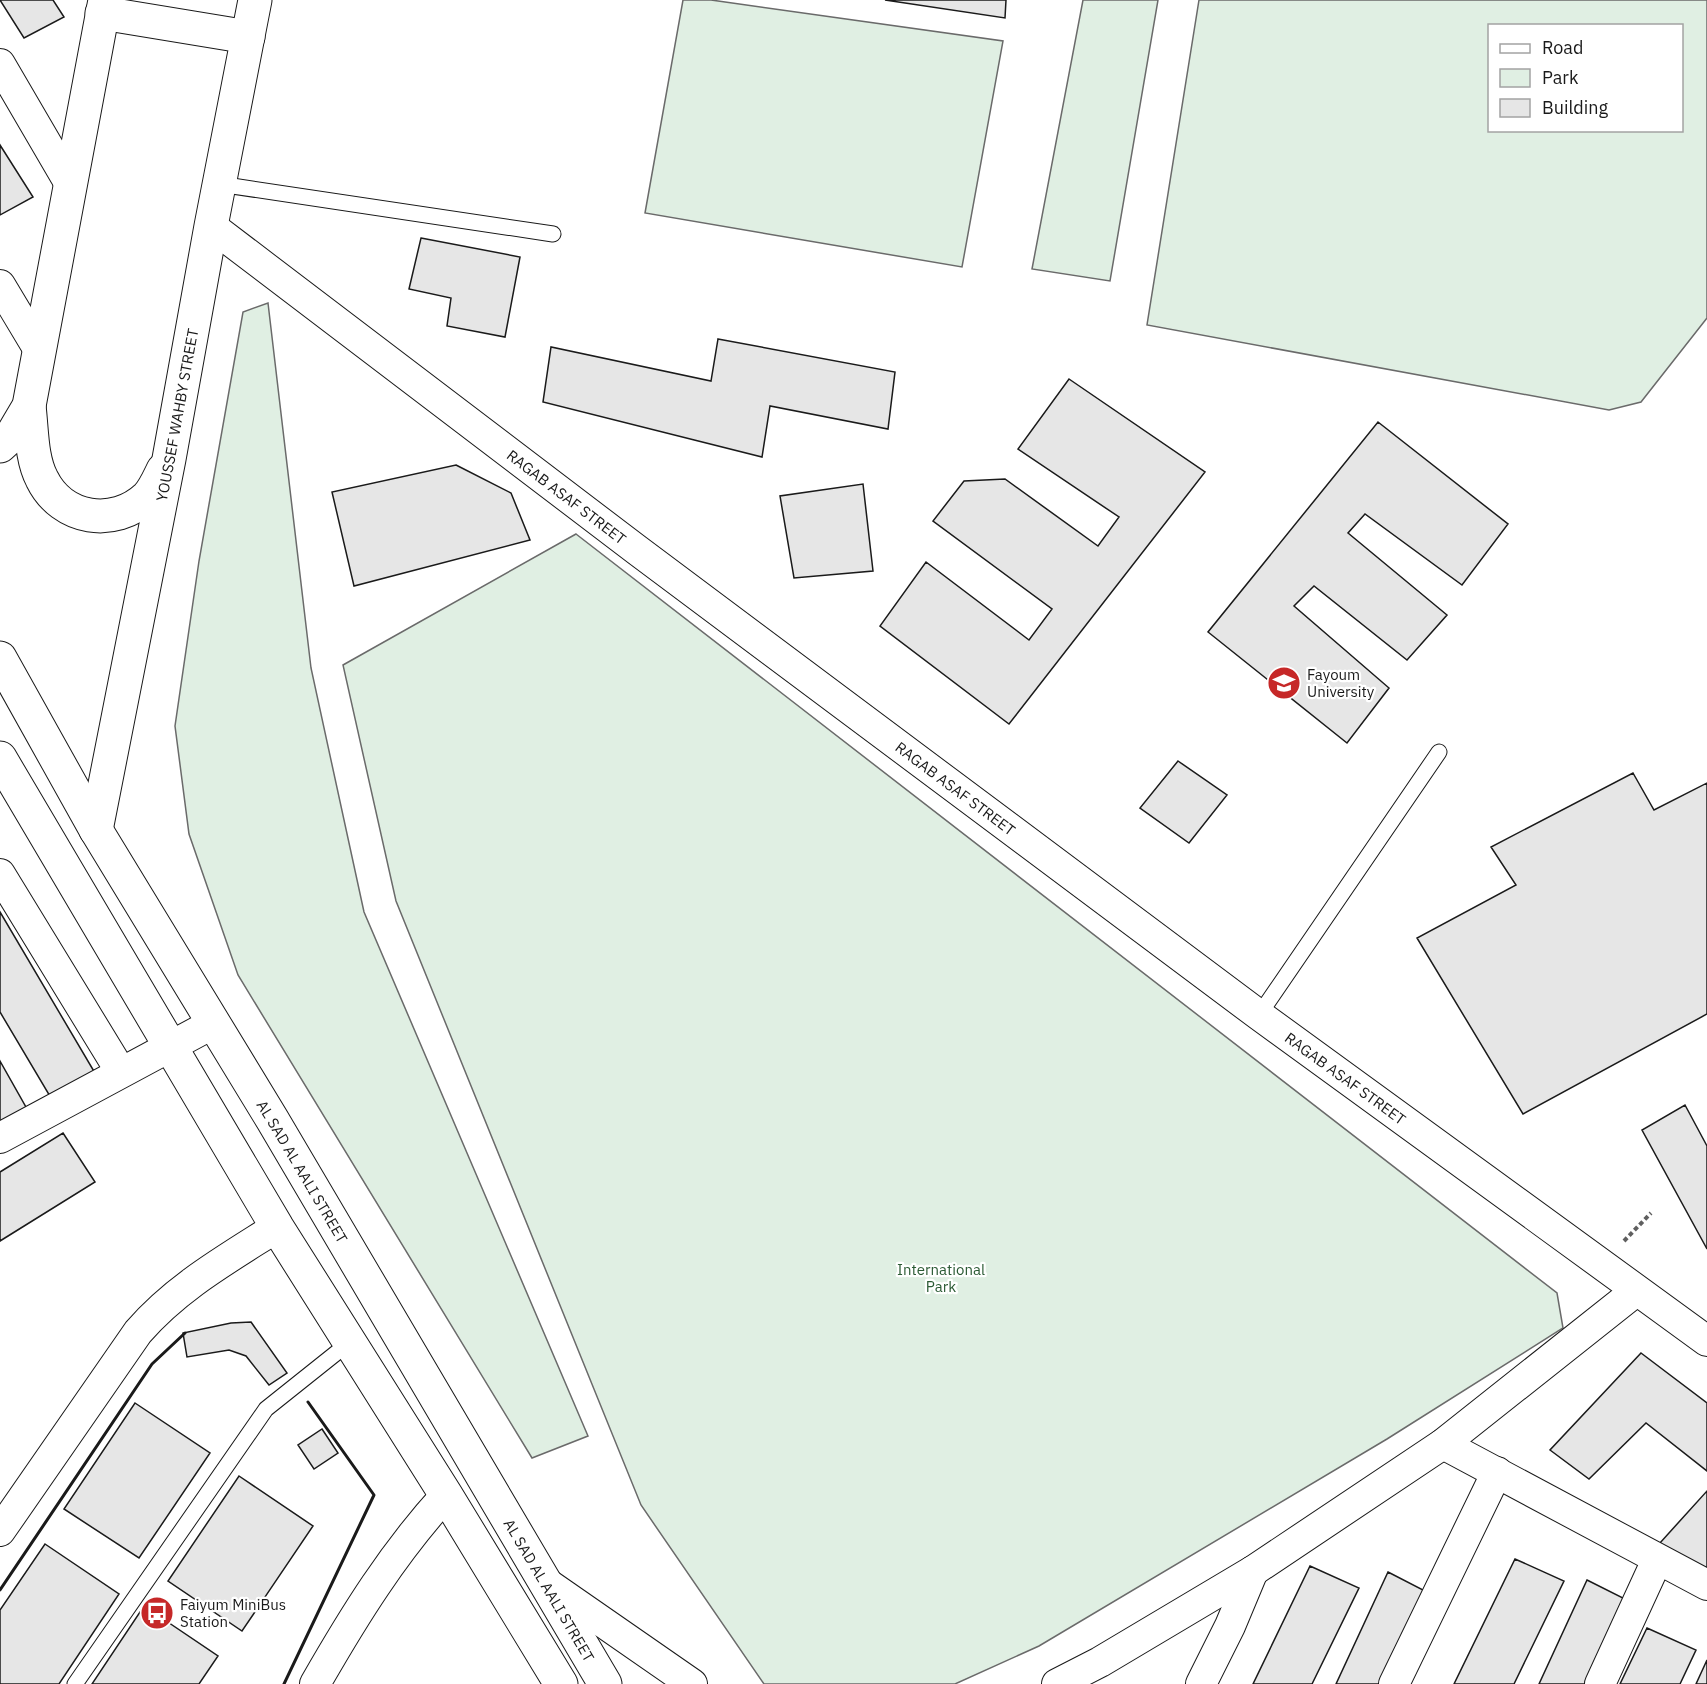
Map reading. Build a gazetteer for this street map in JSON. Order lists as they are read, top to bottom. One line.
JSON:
{"streets":{"main road":["YOUSSEF WAHBY STREET","AL SAD AL AALI STREET"],"street":["RAGAB ASAF STREET"]},"crossings":[["YOUSSEF WAHBY STREET","RAGAB ASAF STREET"],["YOUSSEF WAHBY STREET","AL SAD AL AALI STREET"]],"parks":["International Park"],"places":{"school or university":["Fayoum University"],"bus stop":["Faiyum MiniBus Station"]},"legend":["Road","Park","Building"]}
